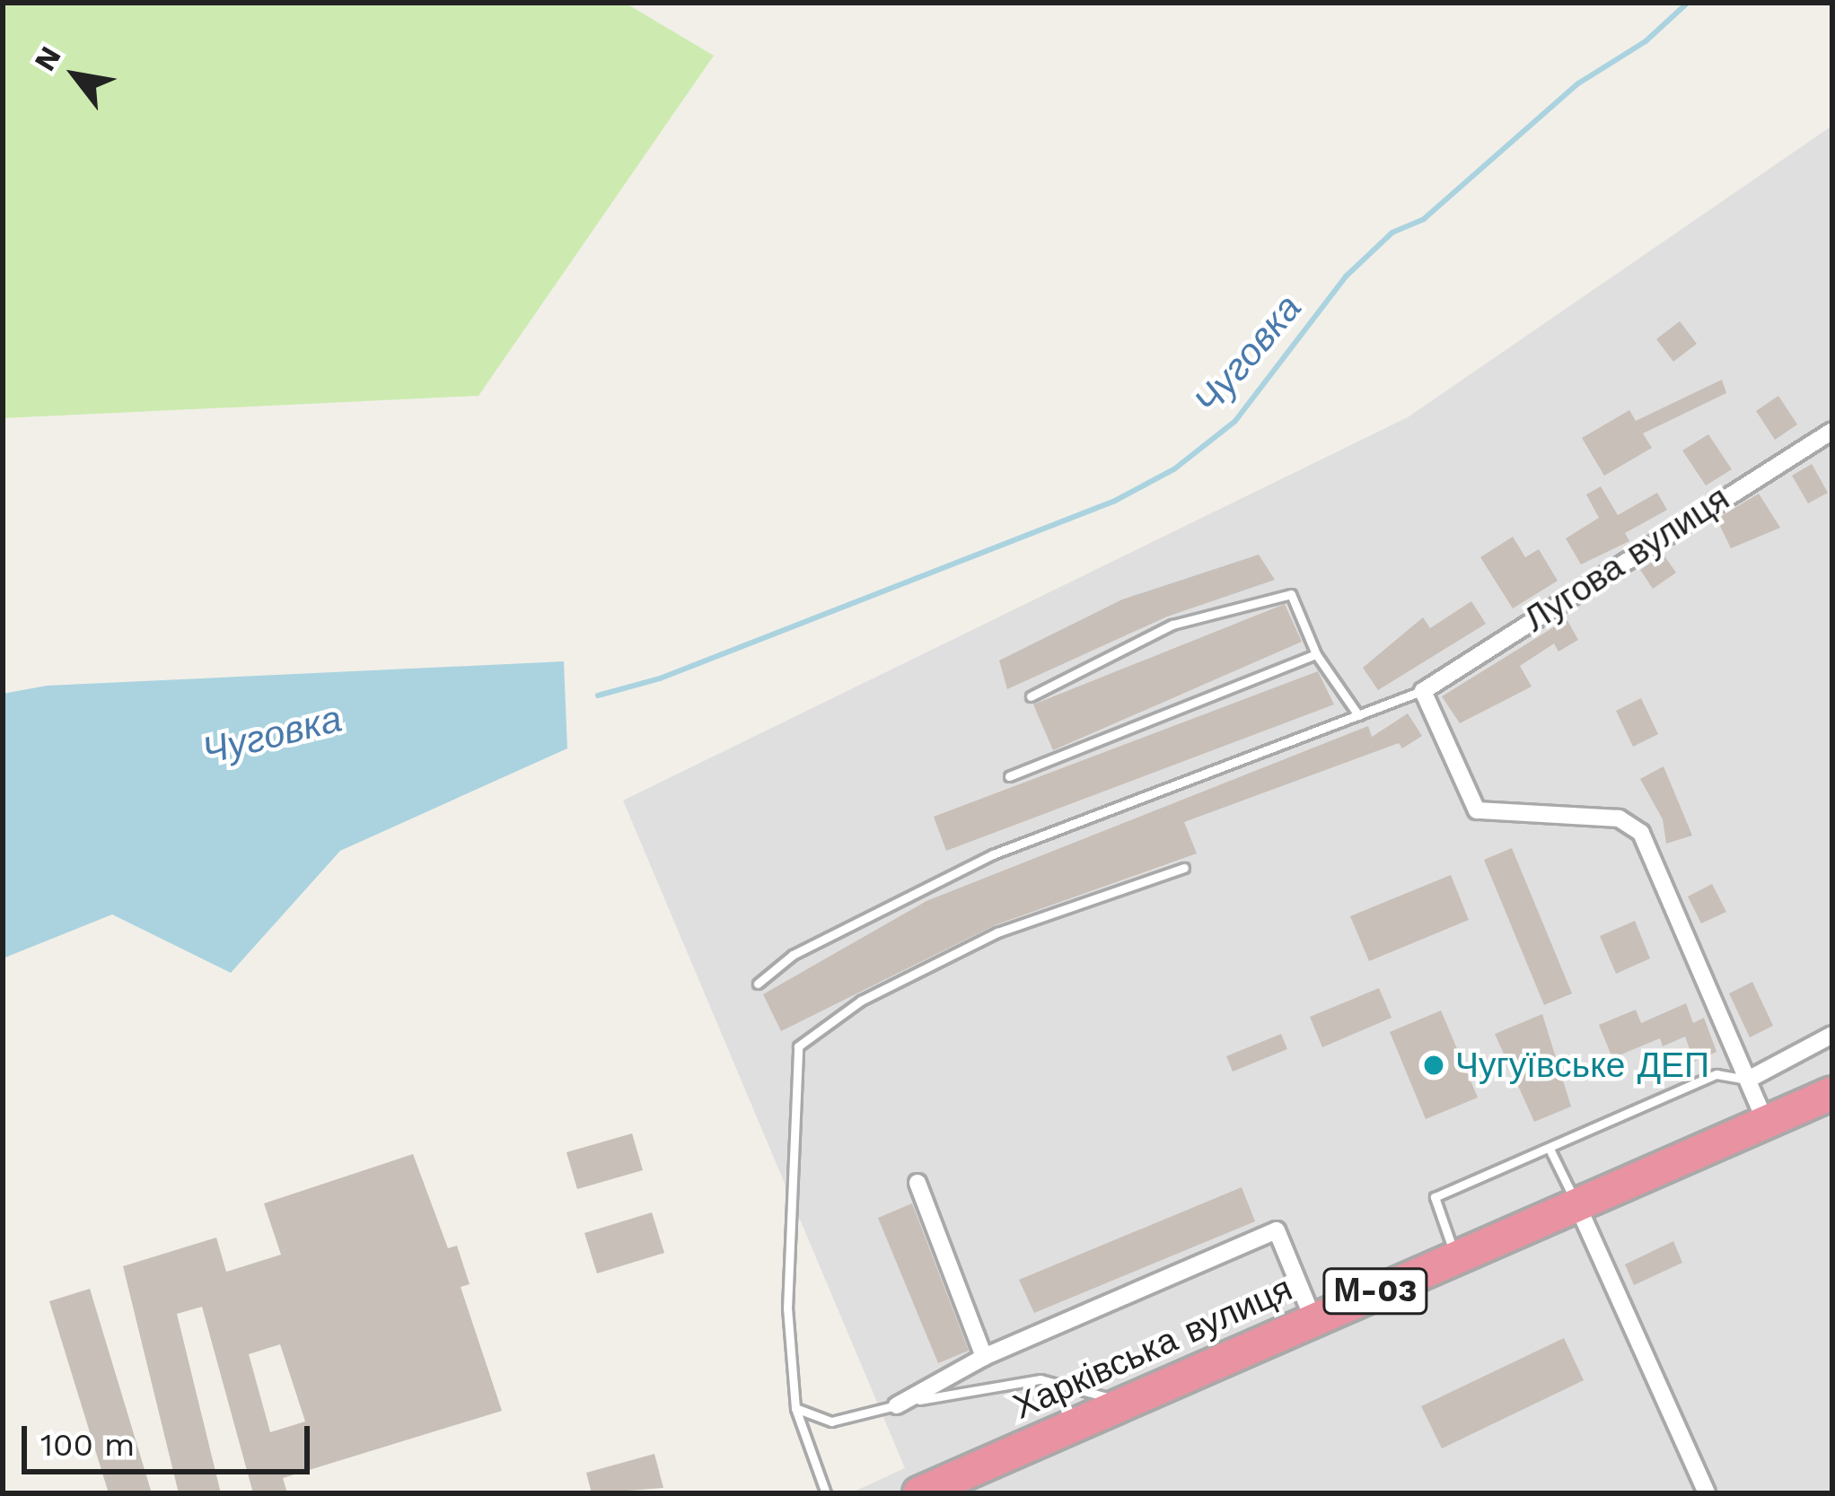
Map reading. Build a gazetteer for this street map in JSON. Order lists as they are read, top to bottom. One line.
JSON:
{"streets":{"highway":["М-03","Харківська вулиця"],"street":["Лугова вулиця"]},"water":["Чуговка"],"places":["Чугуївське ДЕП"],"scale_bar":"100 m","north":"top left"}
